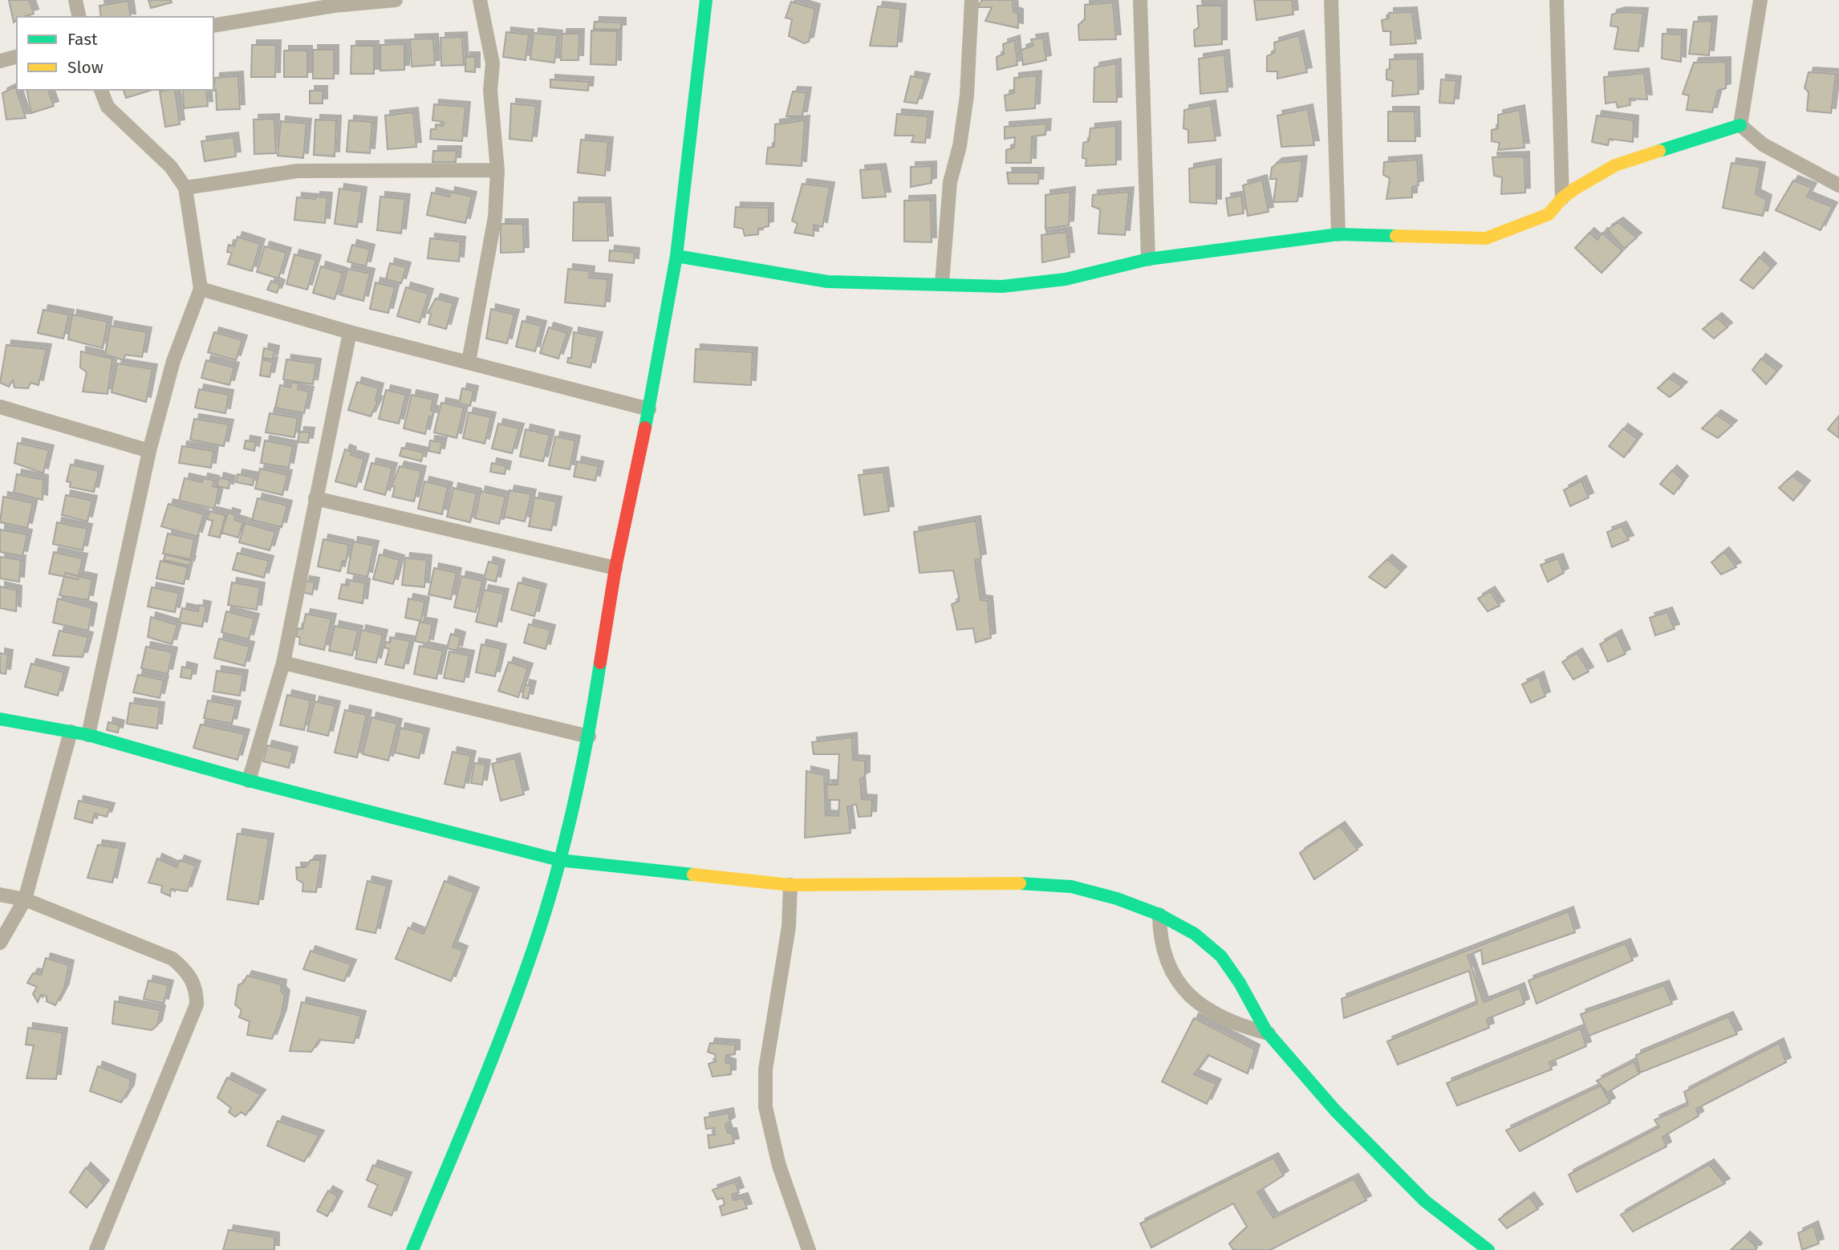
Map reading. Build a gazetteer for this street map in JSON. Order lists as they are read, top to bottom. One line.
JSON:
{"legend":["Fast","Slow"]}
